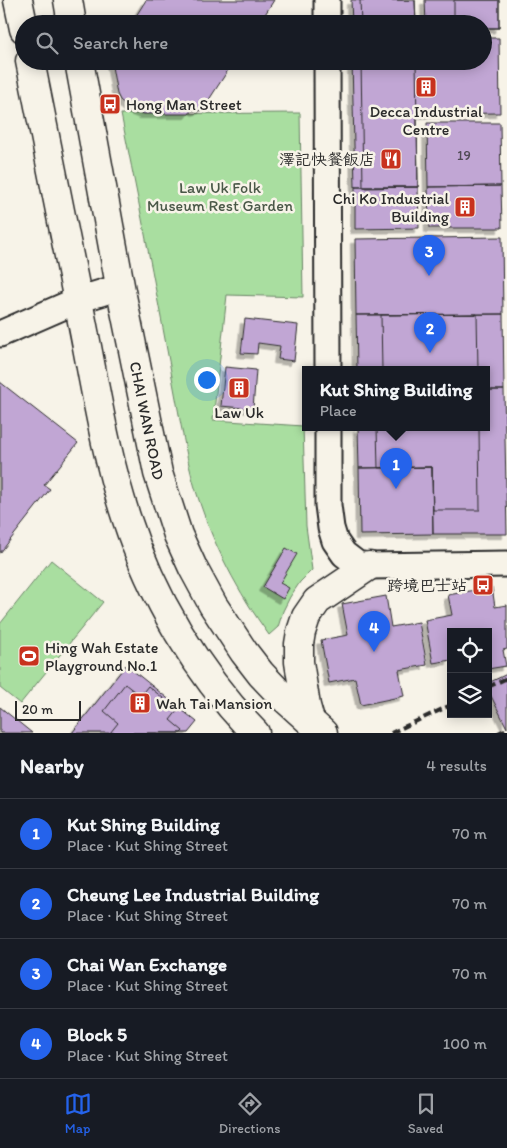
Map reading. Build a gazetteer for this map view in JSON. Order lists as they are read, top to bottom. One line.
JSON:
{"streets":{"main road":["CHAI WAN ROAD"]},"parks":["Law Uk Folk Museum Rest Garden"],"places":{"building":["Decca Industrial Centre","Chi Ko Industrial Building","Law Uk","Wah Tai Mansion"],"bus stop":["Hong Man Street","跨境巴士站"],"restaurant":["澤記快餐飯店"],"sports":["Hing Wah Estate Playground No.1"]},"house_numbers":["19"],"scale_bar":"20 m","page":{"search":"Search here","pins":["3","2","1","4"],"popup":["Kut Shing Building","Place"],"scale":"20 m","heading":["Nearby","4 results"],"list":[{"mark":"1","name":"Kut Shing Building","note":"Place · Kut Shing Street","value":"70 m"},{"mark":"2","name":"Cheung Lee Industrial Building","note":"Place · Kut Shing Street","value":"70 m"},{"mark":"3","name":"Chai Wan Exchange","note":"Place · Kut Shing Street","value":"70 m"},{"mark":"4","name":"Block 5","note":"Place · Kut Shing Street","value":"100 m"}],"nav":["Map","Directions","Saved"]}}
